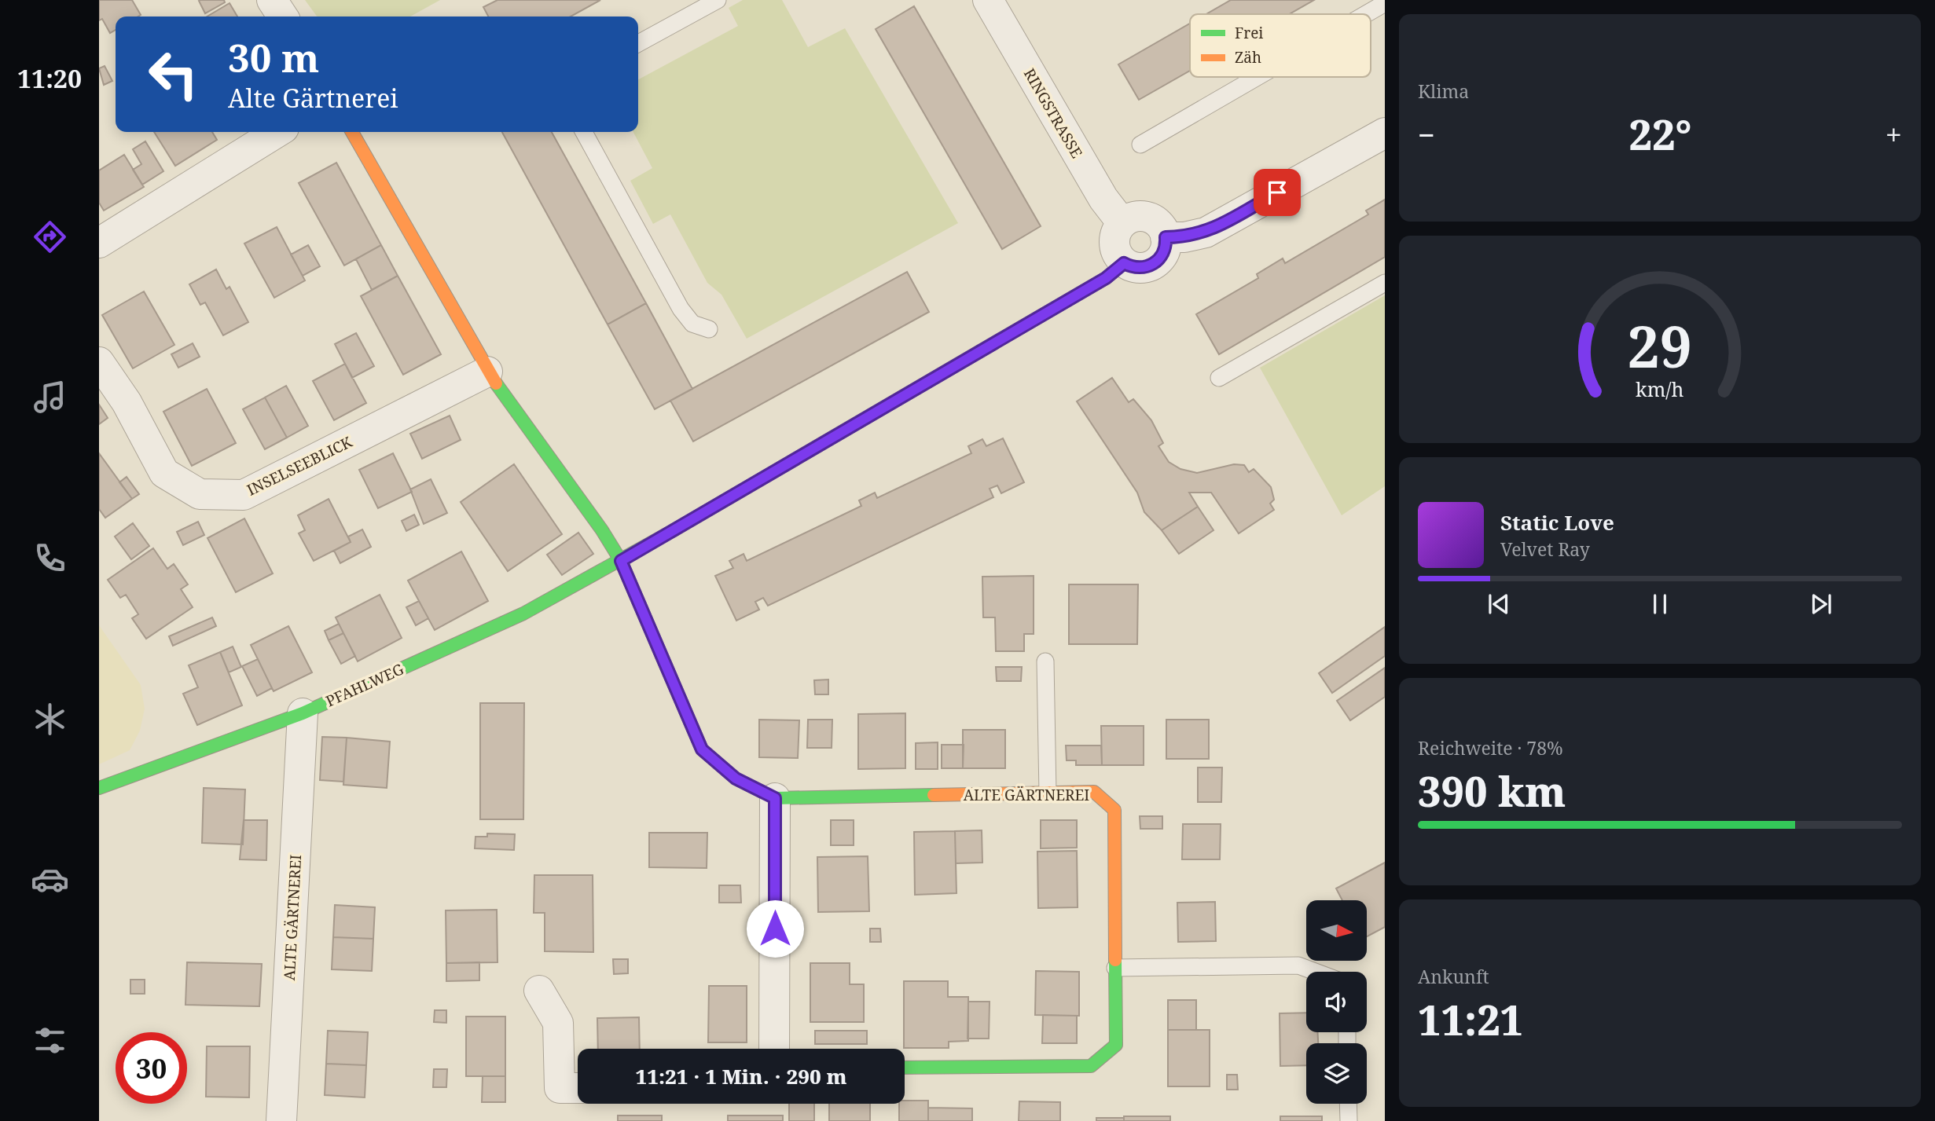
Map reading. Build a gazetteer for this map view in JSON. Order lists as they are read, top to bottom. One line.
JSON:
{"streets":{"street":["RINGSTRASSE","INSELSEEBLICK","PFAHLWEG","ALTE GÄRTNEREI"]},"crossings":[["RINGSTRASSE","PFAHLWEG"],["PFAHLWEG","ALTE GÄRTNEREI"]],"legend":["Frei","Zäh"],"north":"right","page":{"tabs":"11:20","tile":["Klima",["Reichweite · 78%","390 km"],["Ankunft","11:21"]],"turn":["30 m","Alte Gärtnerei"],"heat":["−","22°","+"],"song":["Static Love","Velvet Ray"],"limit":"30","trip":"11:21 · 1 Min. · 290 m","gauge":["29","km/h"]}}
